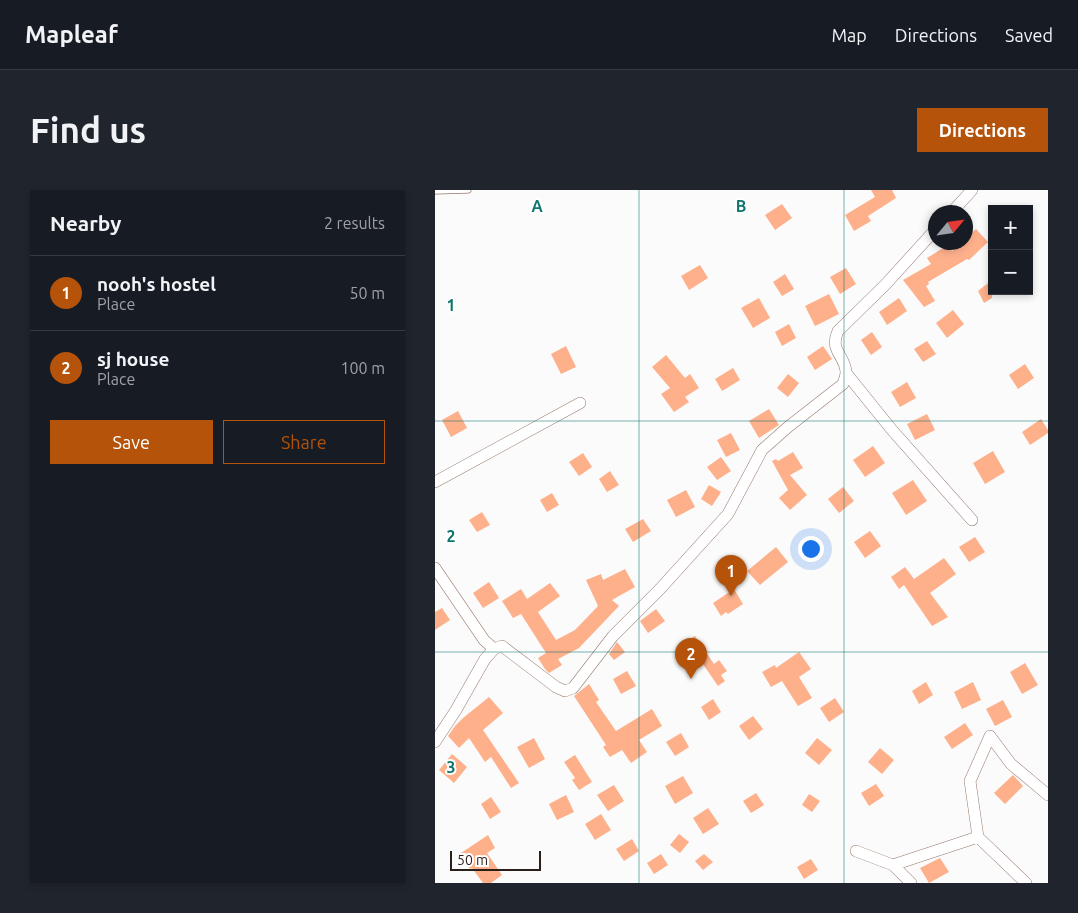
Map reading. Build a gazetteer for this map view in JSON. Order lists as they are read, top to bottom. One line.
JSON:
{"scale_bar":"50 m","north":"top right","page":{"header":"Mapleaf","nav":["Map","Directions","Saved"],"buttons":["Directions",["Save","Share"]],"title":"Find us","heading":["Nearby","2 results"],"map_buttons":["+","−"],"list":[{"mark":"1","name":"nooh's hostel","note":"Place","value":"50 m"},{"mark":"2","name":"sj house","note":"Place","value":"100 m"}],"pins":["1","2"],"scale":"50 m"},"grid":{"columns":["A","B"],"rows":["1","2","3"]}}
